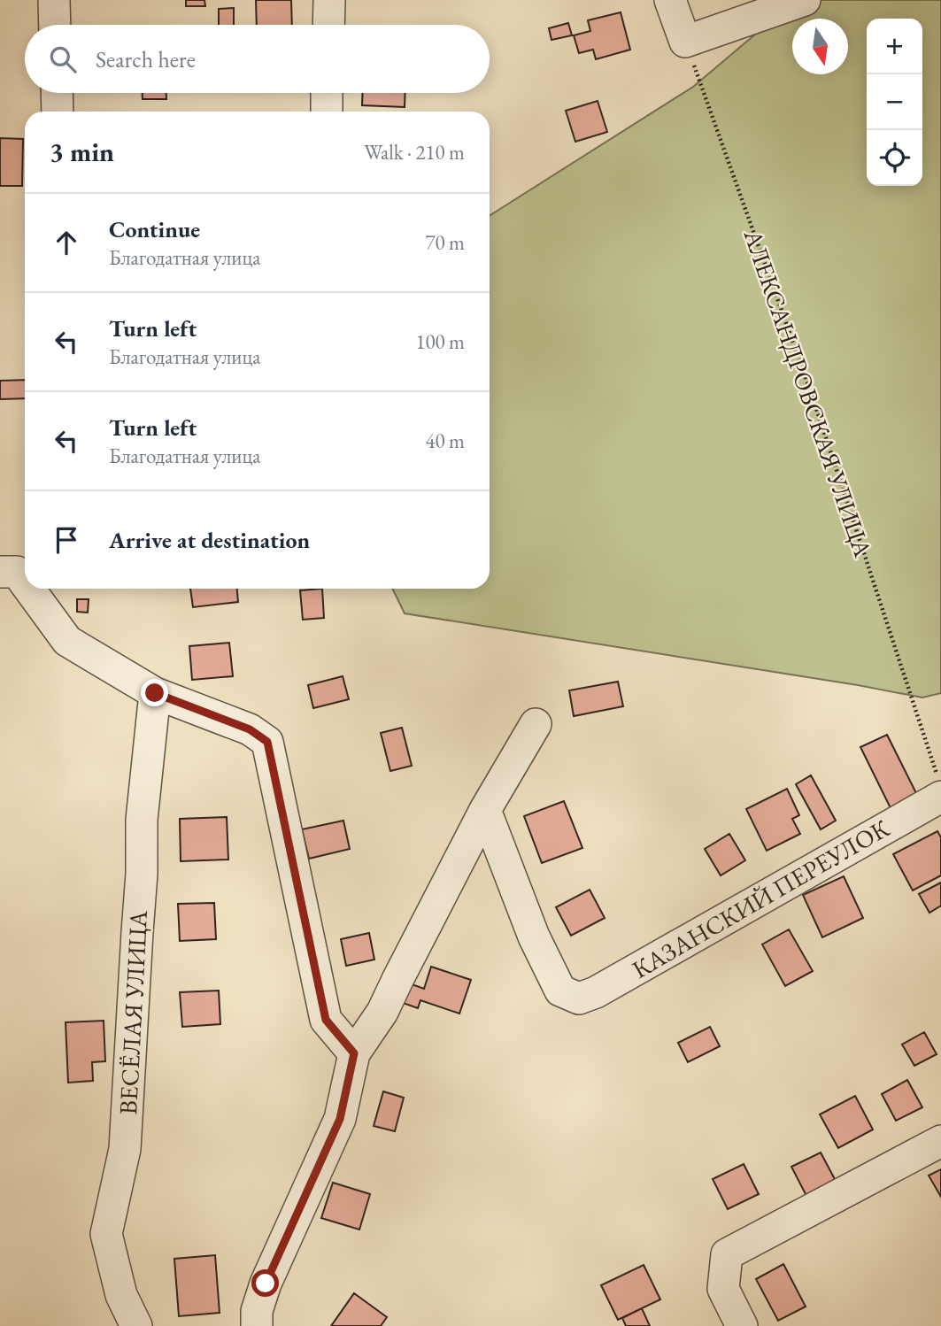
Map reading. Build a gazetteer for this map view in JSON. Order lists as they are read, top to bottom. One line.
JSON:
{"streets":{"street":["КАЗАНСКИЙ ПЕРЕУЛОК","ВЕСЁЛАЯ УЛИЦА"],"path":["АЛЕКСАНДРОВСКАЯ УЛИЦА"]},"crossings":[["АЛЕКСАНДРОВСКАЯ УЛИЦА","КАЗАНСКИЙ ПЕРЕУЛОК"]],"north":"bottom","page":{"map_buttons":["+","−"],"search":"Search here","heading":["3 min","Walk · 210 m"],"list":[["Continue","Благодатная улица","70 m"],["Turn left","Благодатная улица","100 m"],["Turn left","Благодатная улица","40 m"],"Arrive at destination"]}}
